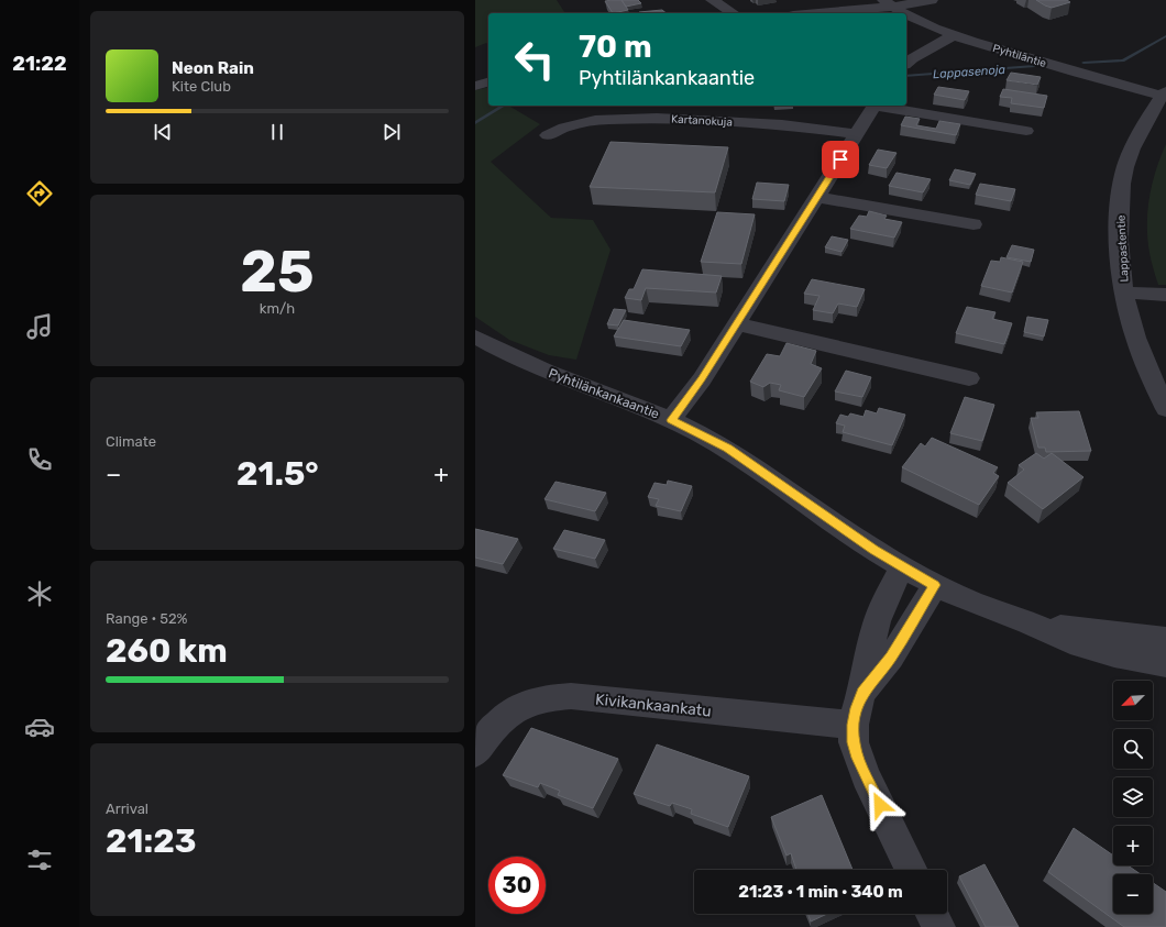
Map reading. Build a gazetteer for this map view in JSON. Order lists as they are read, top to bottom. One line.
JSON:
{"streets":{"street":["Pyhtiläntie","Kartanokuja","Lappastentie","Pyhtilänkankaantie","Kivikankaankatu"]},"crossings":[["Pyhtiläntie","Lappastentie"]],"water":["Lappasenoja"],"north":"bottom left","page":{"tabs":"21:22","turn":["70 m","Pyhtilänkankaantie"],"song":["Neon Rain","Kite Club"],"tile":[["25","km/h"],"Climate",["Range · 52%","260 km"],["Arrival","21:23"]],"heat":["−","21.5°","+"],"map_buttons":["+","−"],"limit":"30","trip":"21:23 · 1 min · 340 m"}}
